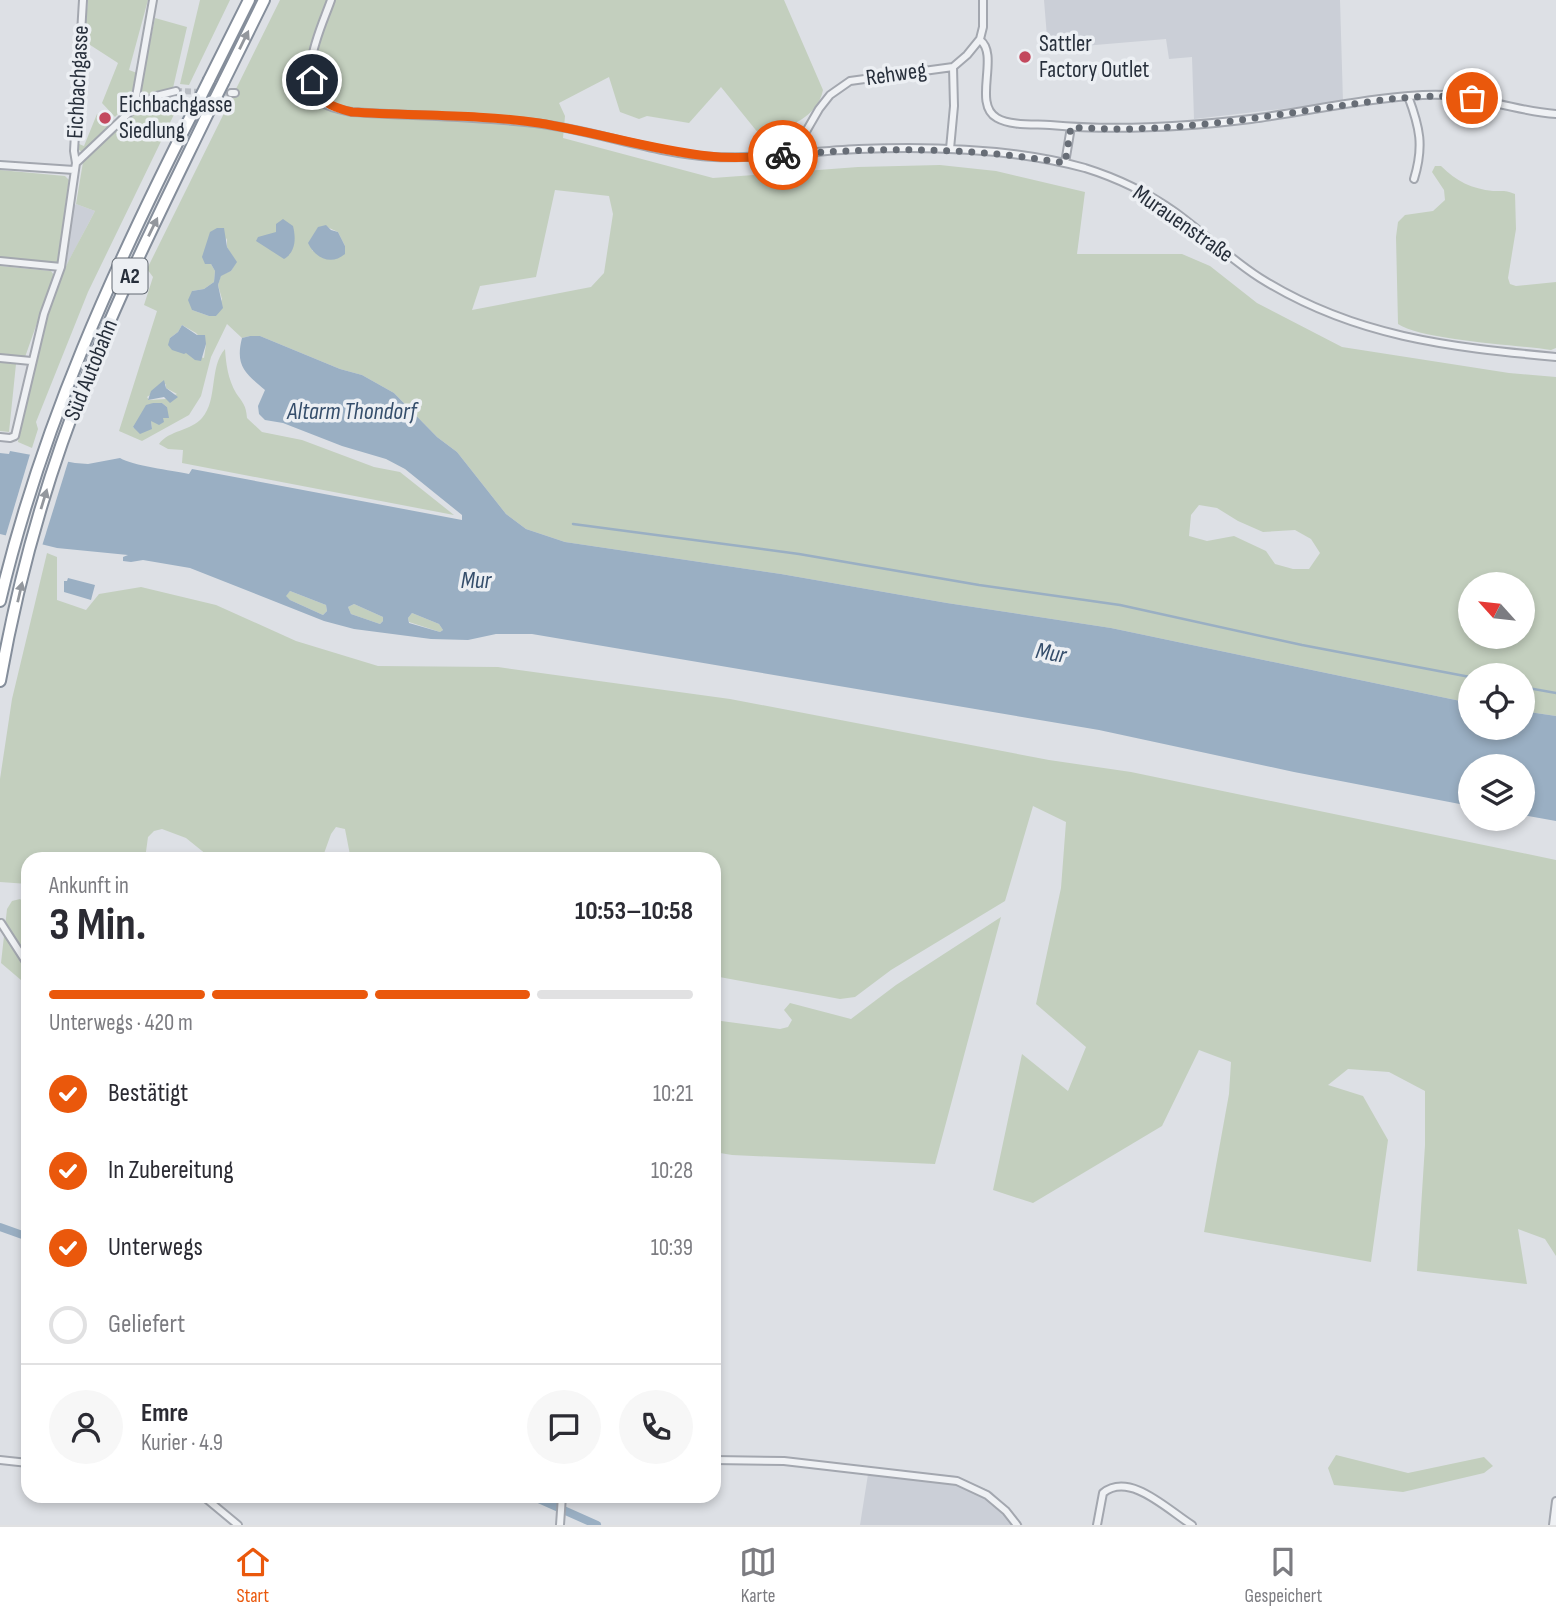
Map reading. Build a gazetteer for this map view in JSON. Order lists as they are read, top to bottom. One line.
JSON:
{"streets":{"highway":["A2","Süd Autobahn"],"street":["Rehweg","Eichbachgasse","Murauenstraße"]},"crossings":[["Rehweg","Murauenstraße"]],"water":["Altarm Thondorf","Mur"],"places":["Sattler Factory Outlet","Eichbachgasse Siedlung"],"north":"top left","page":{"heading":["3 Min.","Ankunft in","10:53–10:58"],"panel":["Emre","Kurier · 4.9"],"bar":"Unterwegs · 420 m","list":[["Bestätigt","10:21"],["In Zubereitung","10:28"],["Unterwegs","10:39"],"Geliefert"],"tabs":["Start","Karte","Gespeichert"]}}
